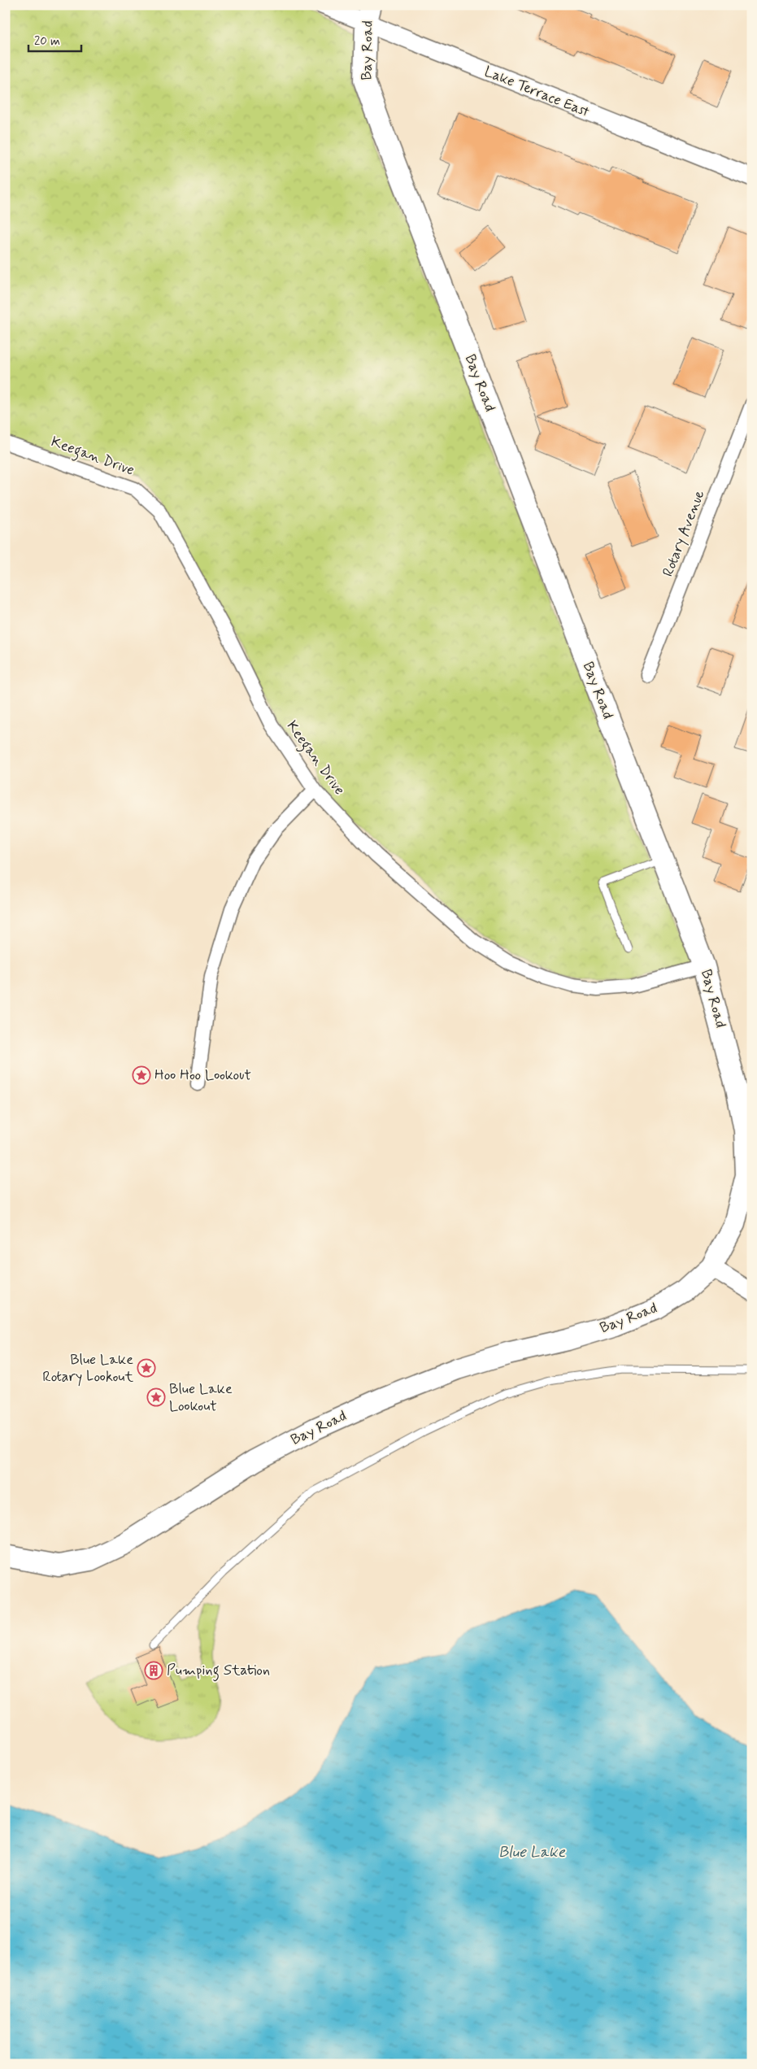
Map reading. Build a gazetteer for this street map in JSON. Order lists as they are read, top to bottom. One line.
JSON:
{"streets":{"main road":["Bay Road"],"street":["Lake Terrace East","Keegan Drive","Rotary Avenue"]},"crossings":[["Bay Road","Lake Terrace East"],["Bay Road","Keegan Drive"]],"water":["Blue Lake"],"places":{"place":["Hoo Hoo Lookout","Blue Lake Rotary Lookout","Blue Lake Lookout"],"building":["Pumping Station"]},"scale_bar":"20 m"}
